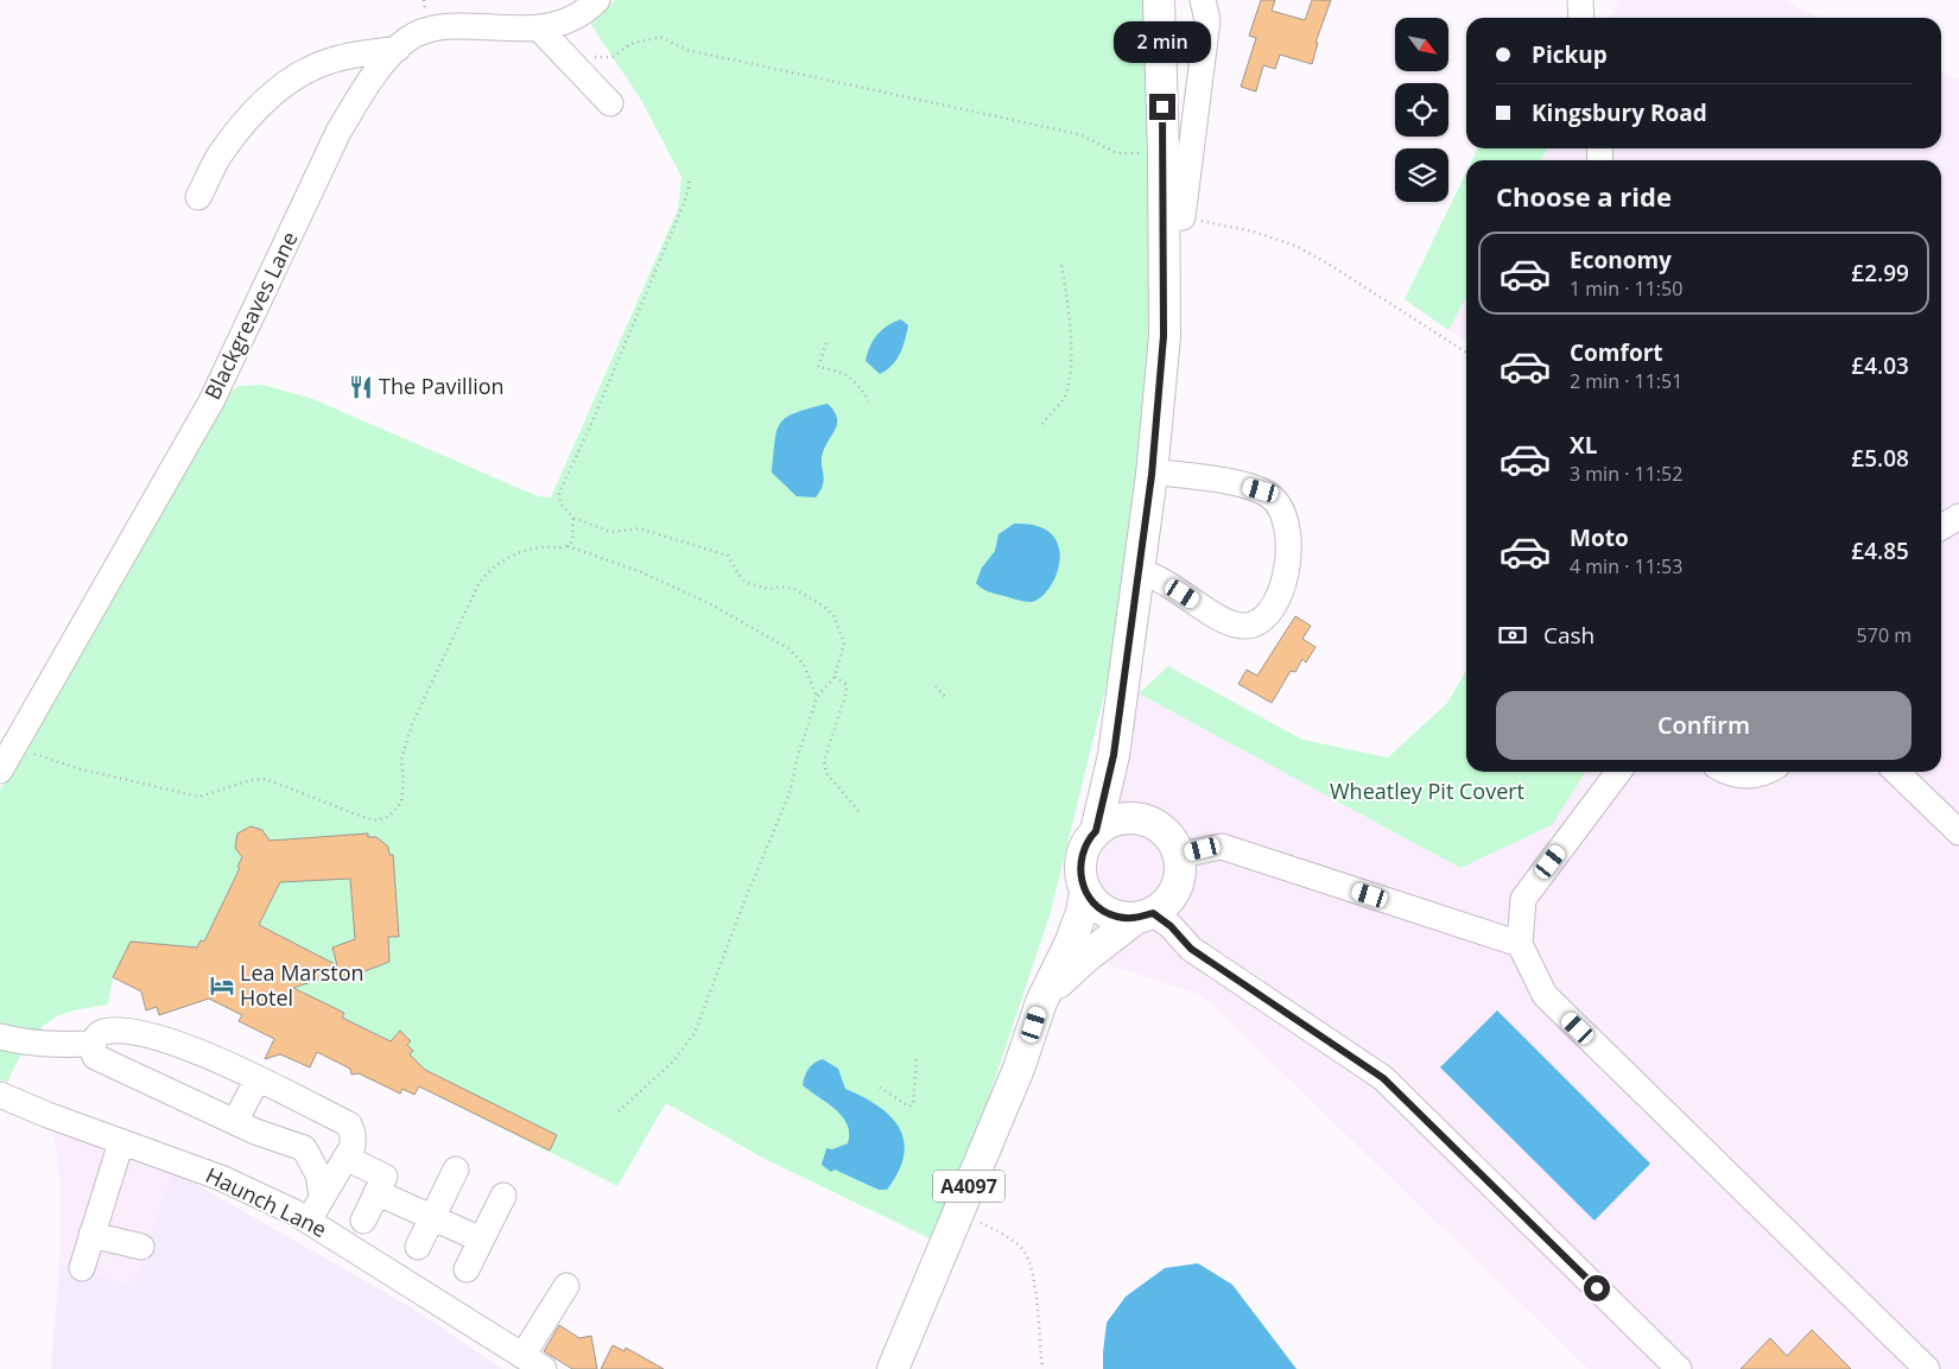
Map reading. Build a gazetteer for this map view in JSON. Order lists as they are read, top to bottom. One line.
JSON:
{"streets":{"main road":["A4097"],"street":["Blackgreaves Lane","Haunch Lane"]},"parks":["Wheatley Pit Covert"],"places":{"restaurant":["The Pavillion"],"hotel":["Lea Marston Hotel"]},"north":"bottom right","page":{"banner":["Pickup","Kingsbury Road"],"bubble":"2 min","heading":"Choose a ride","list":[{"name":"Economy","note":"1 min · 11:50","value":"£2.99"},{"name":"Comfort","note":"2 min · 11:51","value":"£4.03"},{"name":"XL","note":"3 min · 11:52","value":"£5.08"},{"name":"Moto","note":"4 min · 11:53","value":"£4.85"}],"pay":["Cash","570 m"],"buttons":"Confirm"}}
